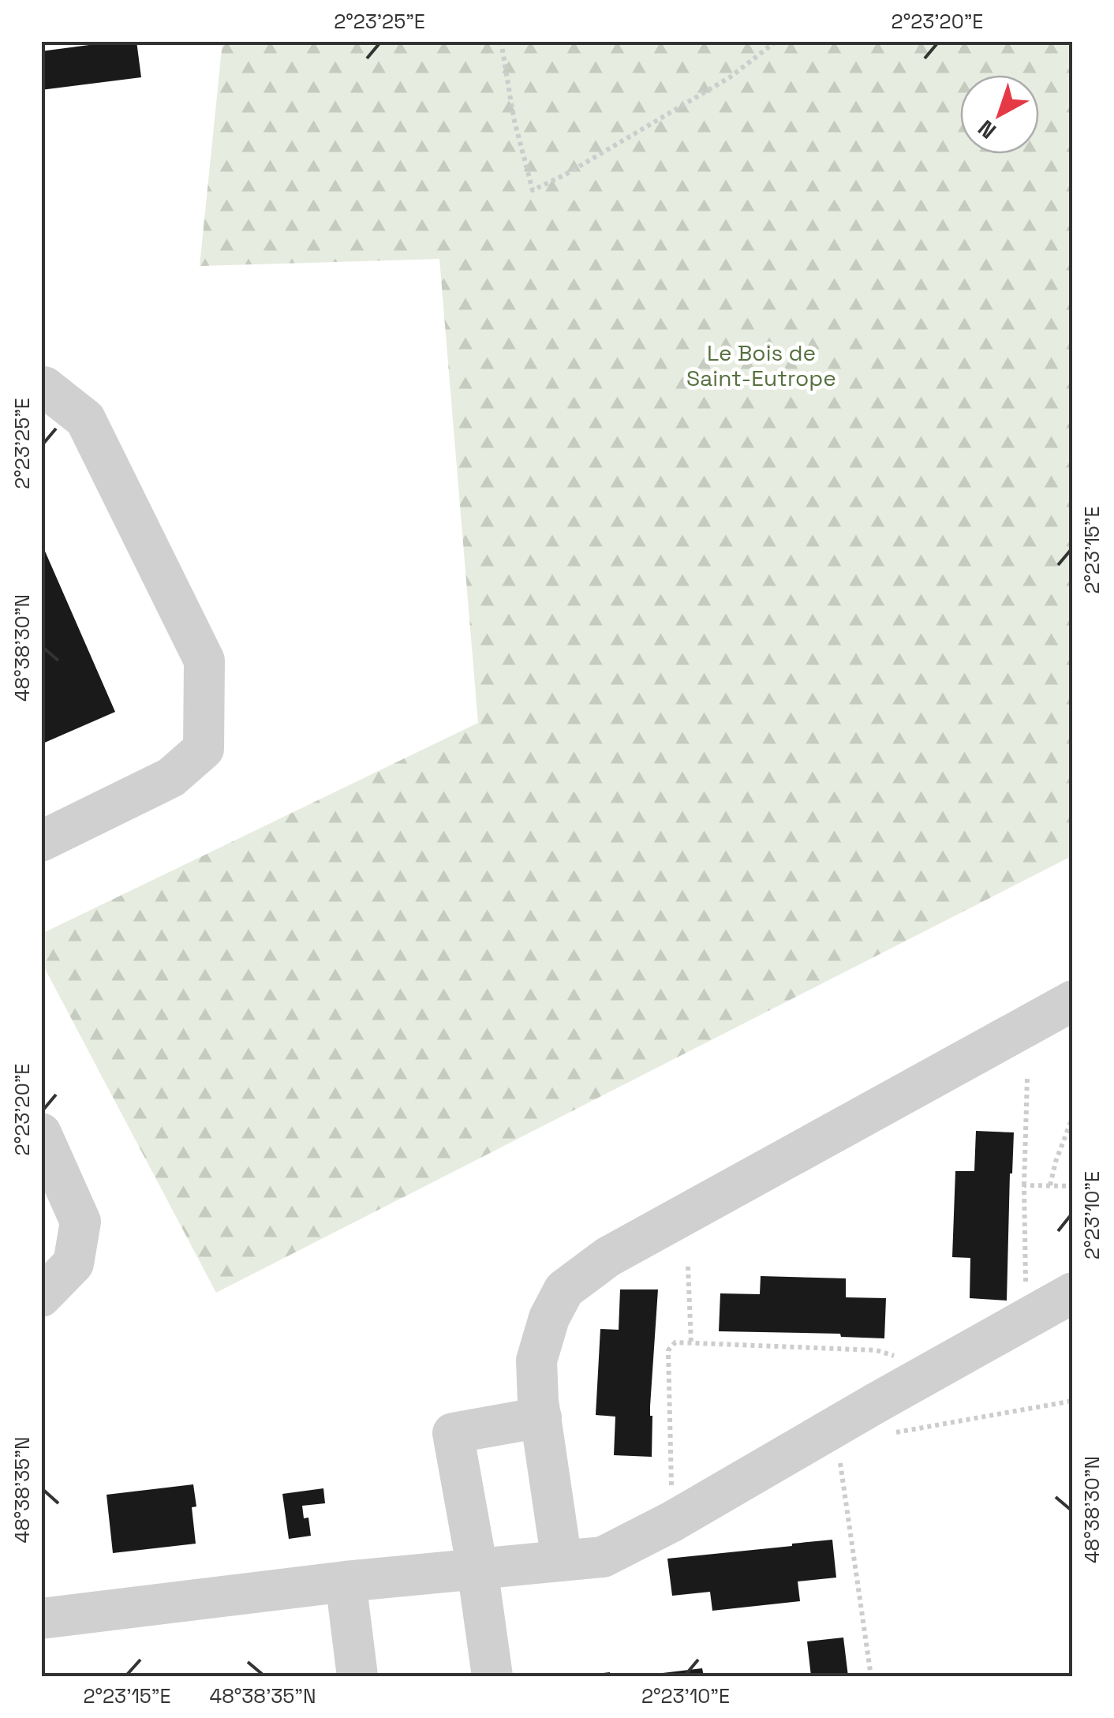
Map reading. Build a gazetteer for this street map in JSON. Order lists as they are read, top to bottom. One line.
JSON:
{"parks":["Le Bois de Saint-Eutrope"],"north":"bottom left","coordinates":["2°23'25\"E","2°23'20\"E","2°23'15\"E","48°38'30\"N","2°23'10\"E","48°38'35\"N"]}
